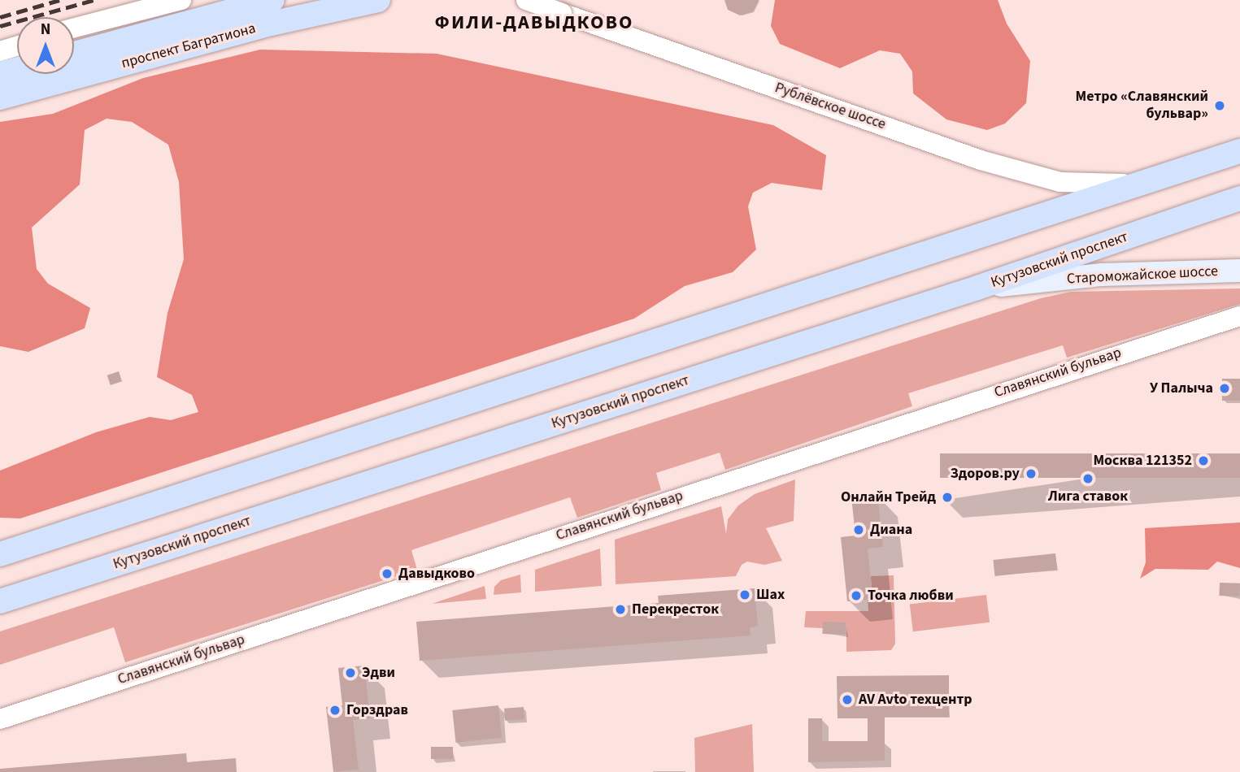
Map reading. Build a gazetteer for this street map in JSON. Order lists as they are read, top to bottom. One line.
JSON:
{"streets":{"main road":["проспект Багратиона","Кутузовский проспект","Староможайское шоссе"],"street":["Рублёвское шоссе","Славянский бульвар"]},"crossings":[["Кутузовский проспект","Староможайское шоссе"]],"districts":["ФИЛИ-ДАВЫДКОВО"],"places":["Метро «Славянский бульвар»","У Палыча","Москва 121352","Здоров.ру","Лига ставок","Онлайн Трейд","Диана","Давыдково","Шах","Точка любви","Перекресток","Эдви","AV Avto техцентр","Горздрав"],"north":"top"}
